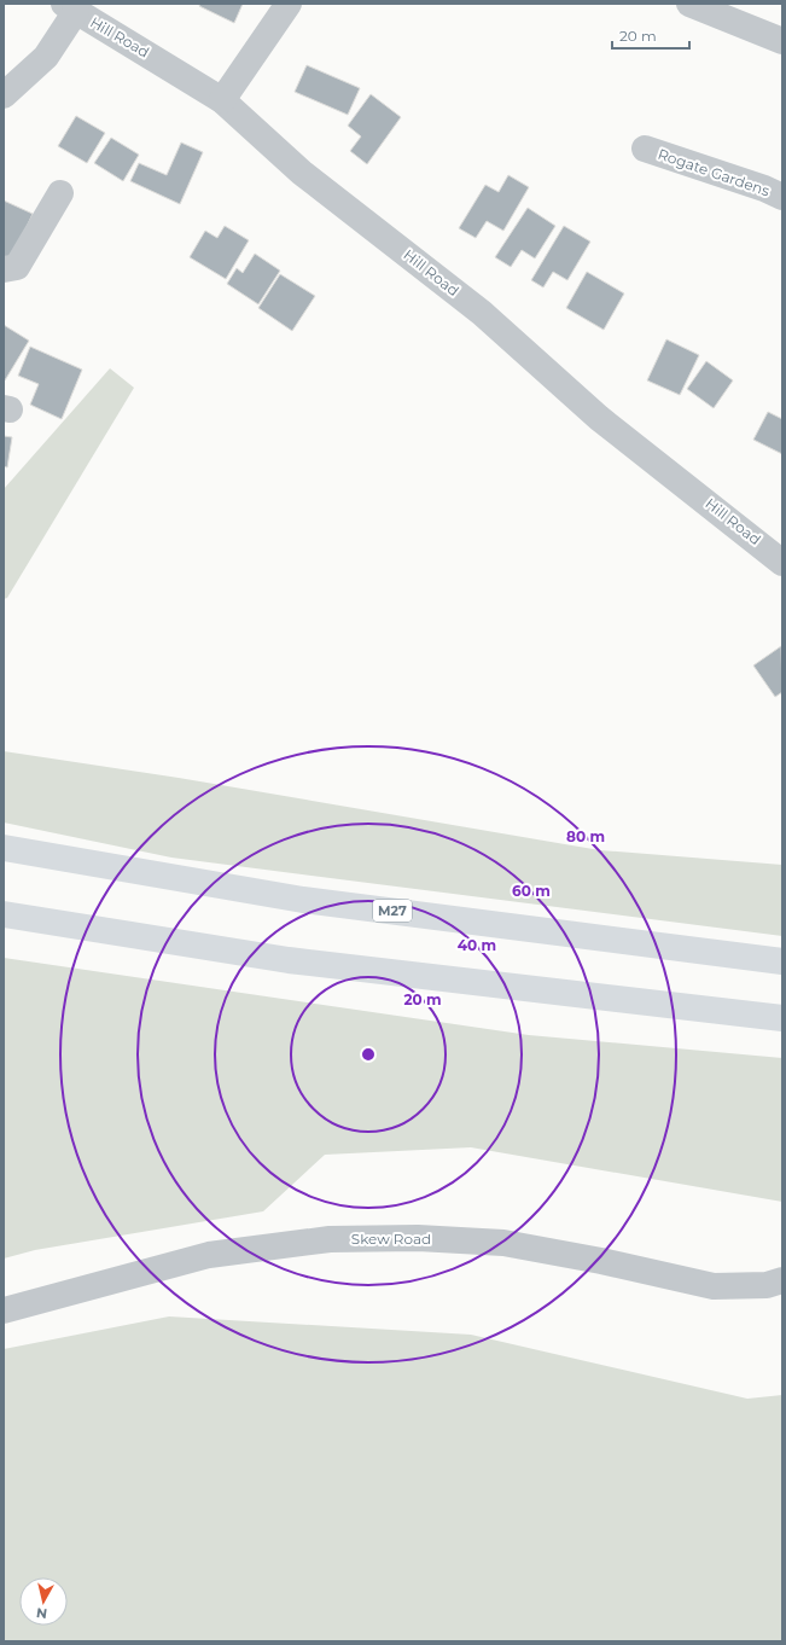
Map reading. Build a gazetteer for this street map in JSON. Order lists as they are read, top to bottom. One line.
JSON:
{"streets":{"highway":["M27"],"street":["Hill Road","Rogate Gardens","Skew Road"]},"scale_bar":"20 m","north":"bottom","rings":["80 m","60 m","40 m","20 m"]}
